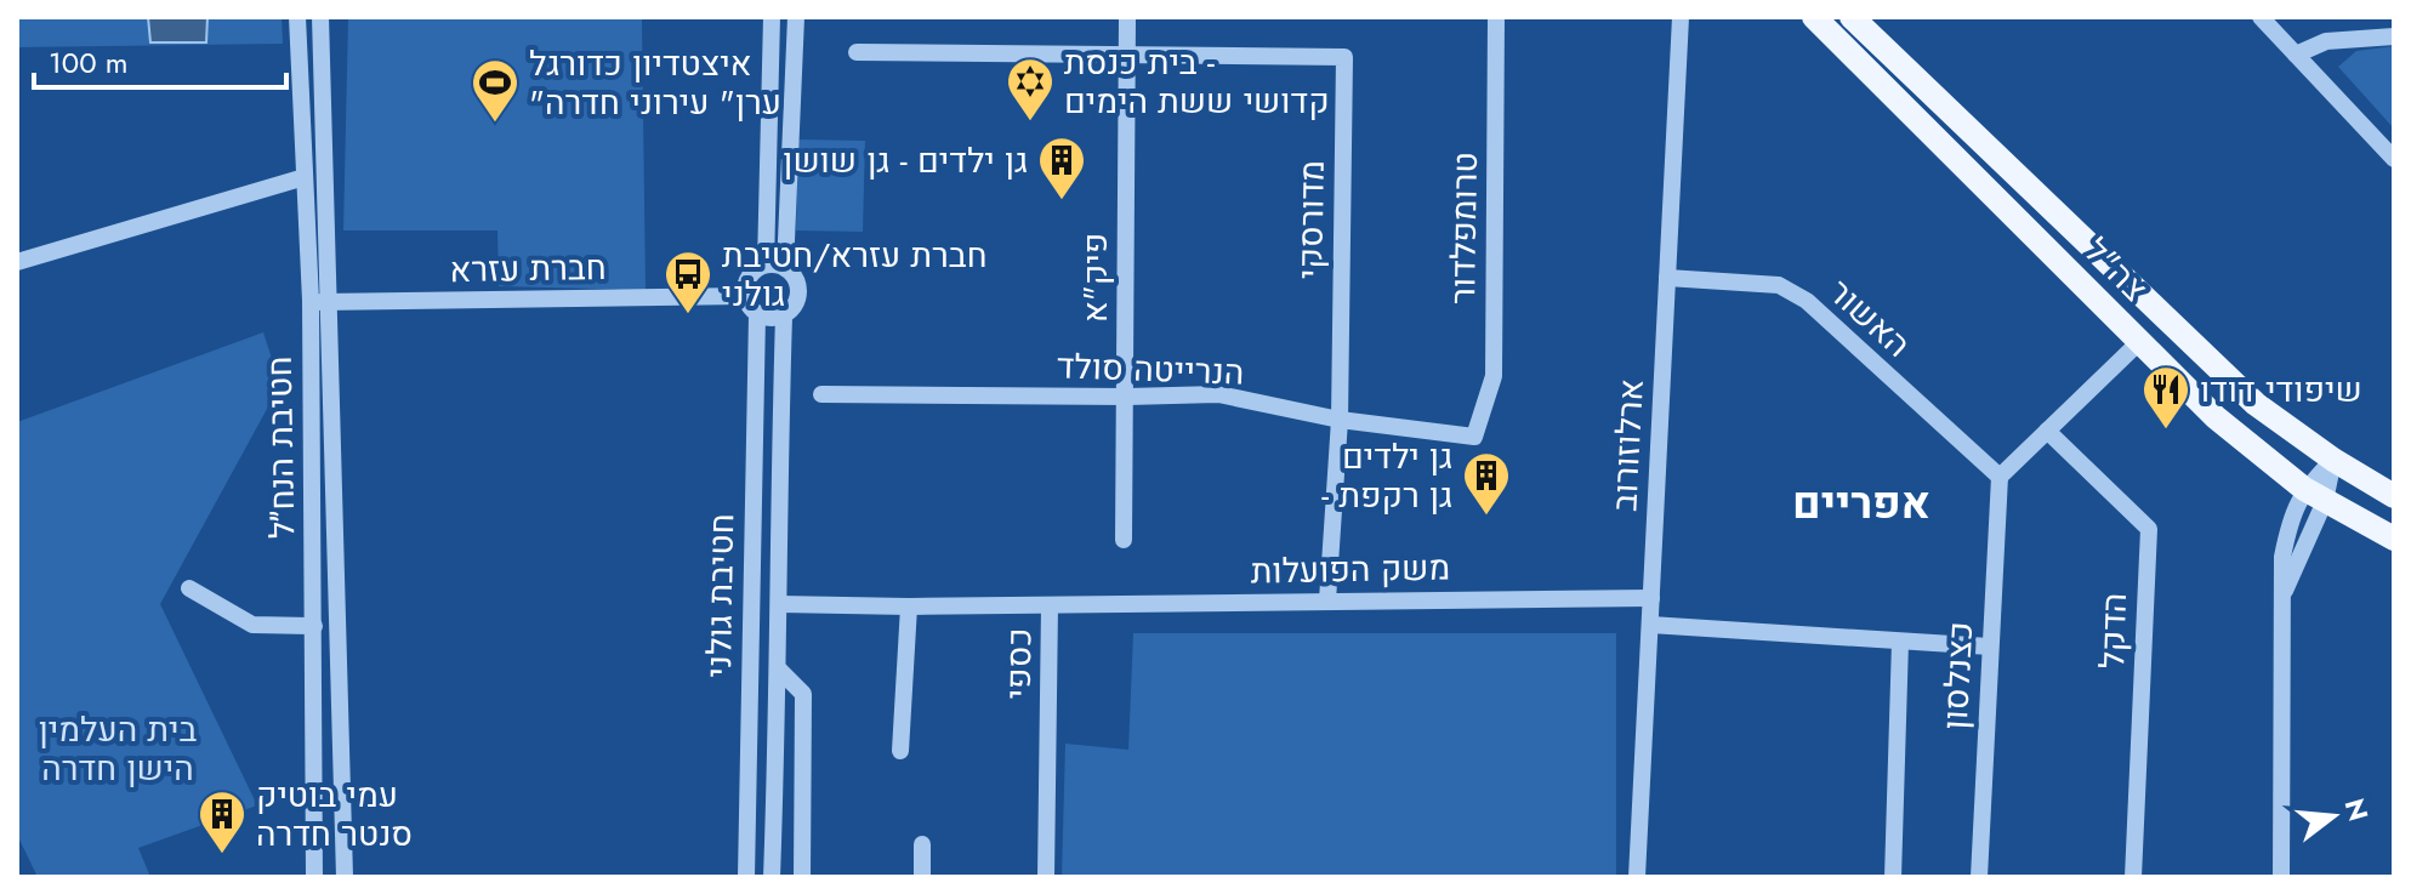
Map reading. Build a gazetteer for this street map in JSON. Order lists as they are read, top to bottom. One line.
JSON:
{"streets":{"main road":["צה\"ל"],"street":["מדורסקי","טרומפלדור","חברת עזרא","פיק\"א","האשור","הנרייטה סולד","ארלוזורוב","חטיבת הנח״ל","משק הפועלות","חטיבת גולני","הדקל","כספי","כצנלסון"]},"crossings":[["מדורסקי","פיק\"א"],["מדורסקי","הנרייטה סולד"],["מדורסקי","משק הפועלות"],["טרומפלדור","הנרייטה סולד"],["חברת עזרא","חטיבת הנח״ל"],["חברת עזרא","חטיבת גולני"],["פיק\"א","הנרייטה סולד"],["האשור","ארלוזורוב"],["האשור","כצנלסון"],["ארלוזורוב","משק הפועלות"],["משק הפועלות","כספי"],["חטיבת גולני","כספי"]],"districts":["אפריים"],"parks":["בית העלמין הישן חדרה"],"places":{"synagogue":["בית כנסת - קדושי ששת הימים"],"sports":["איצטדיון כדורגל \"ערן\" עירוני חדרה"],"building":["גן ילדים - גן שושן","גן ילדים - גן רקפת","עמי בוטיק סנטר חדרה"],"bus stop":["חברת עזרא/חטיבת גולני"],"restaurant":["שיפודי דודו"]},"scale_bar":"100 m","north":"right"}
